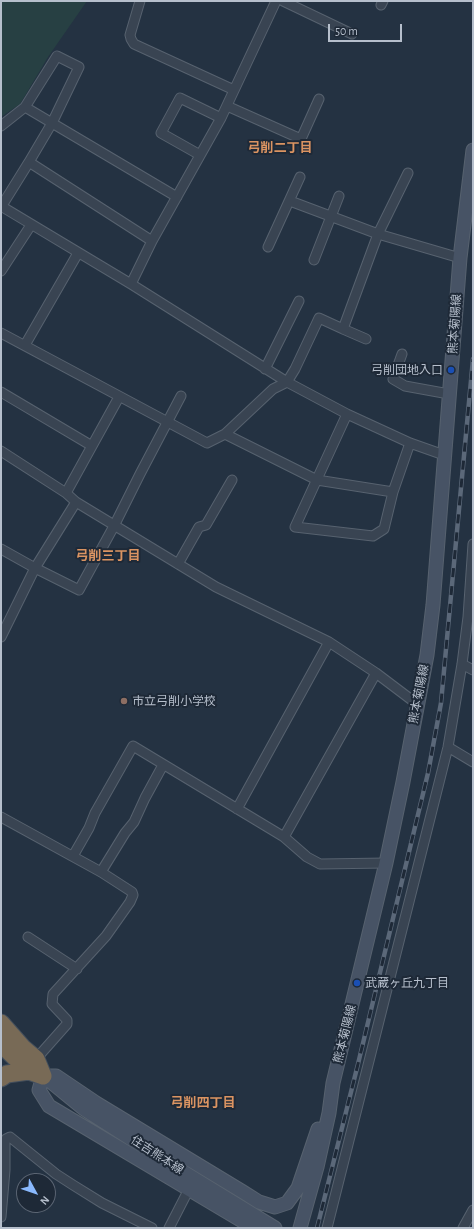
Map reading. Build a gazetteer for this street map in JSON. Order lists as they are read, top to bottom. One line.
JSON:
{"streets":{"main road":["熊本菊陽線","住吉熊本線"]},"districts":["弓削二丁目","弓削三丁目","弓削四丁目"],"places":["弓削団地入口","市立弓削小学校","武蔵ヶ丘九丁目"],"scale_bar":"50 m","north":"bottom right"}
